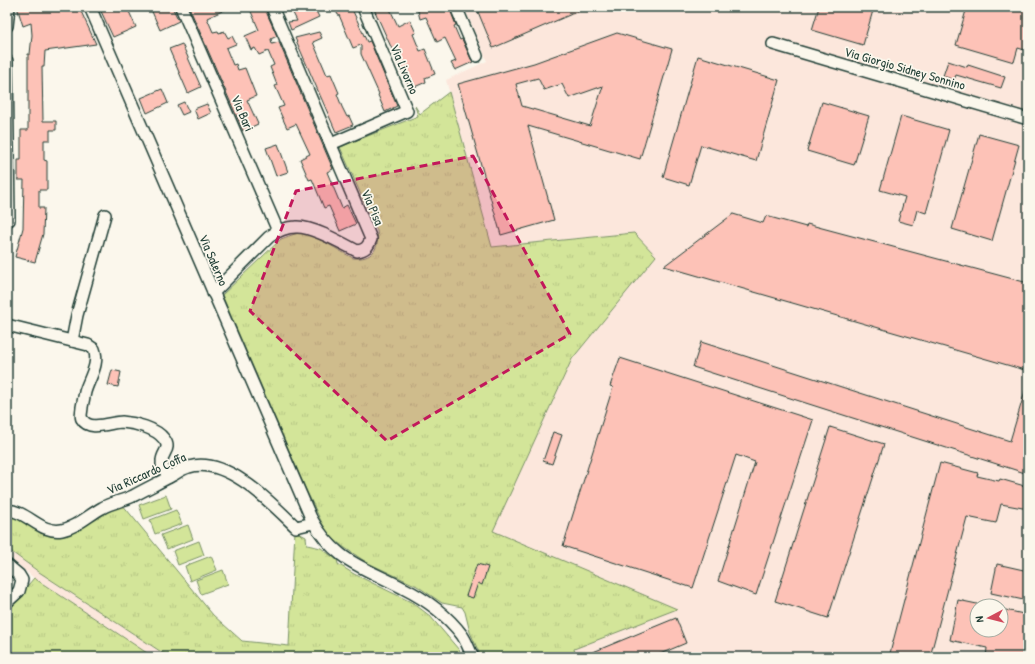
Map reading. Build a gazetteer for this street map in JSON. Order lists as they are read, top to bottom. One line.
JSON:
{"streets":{"street":["Via Giorgio Sidney Sonnino","Via Livorno","Via Bari","Via Pisa","Via Salerno","Via Riccardo Coffa"]},"crossings":[["Via Livorno","Via Pisa"],["Via Bari","Via Pisa"],["Via Pisa","Via Salerno"],["Via Salerno","Via Riccardo Coffa"]],"north":"left"}
